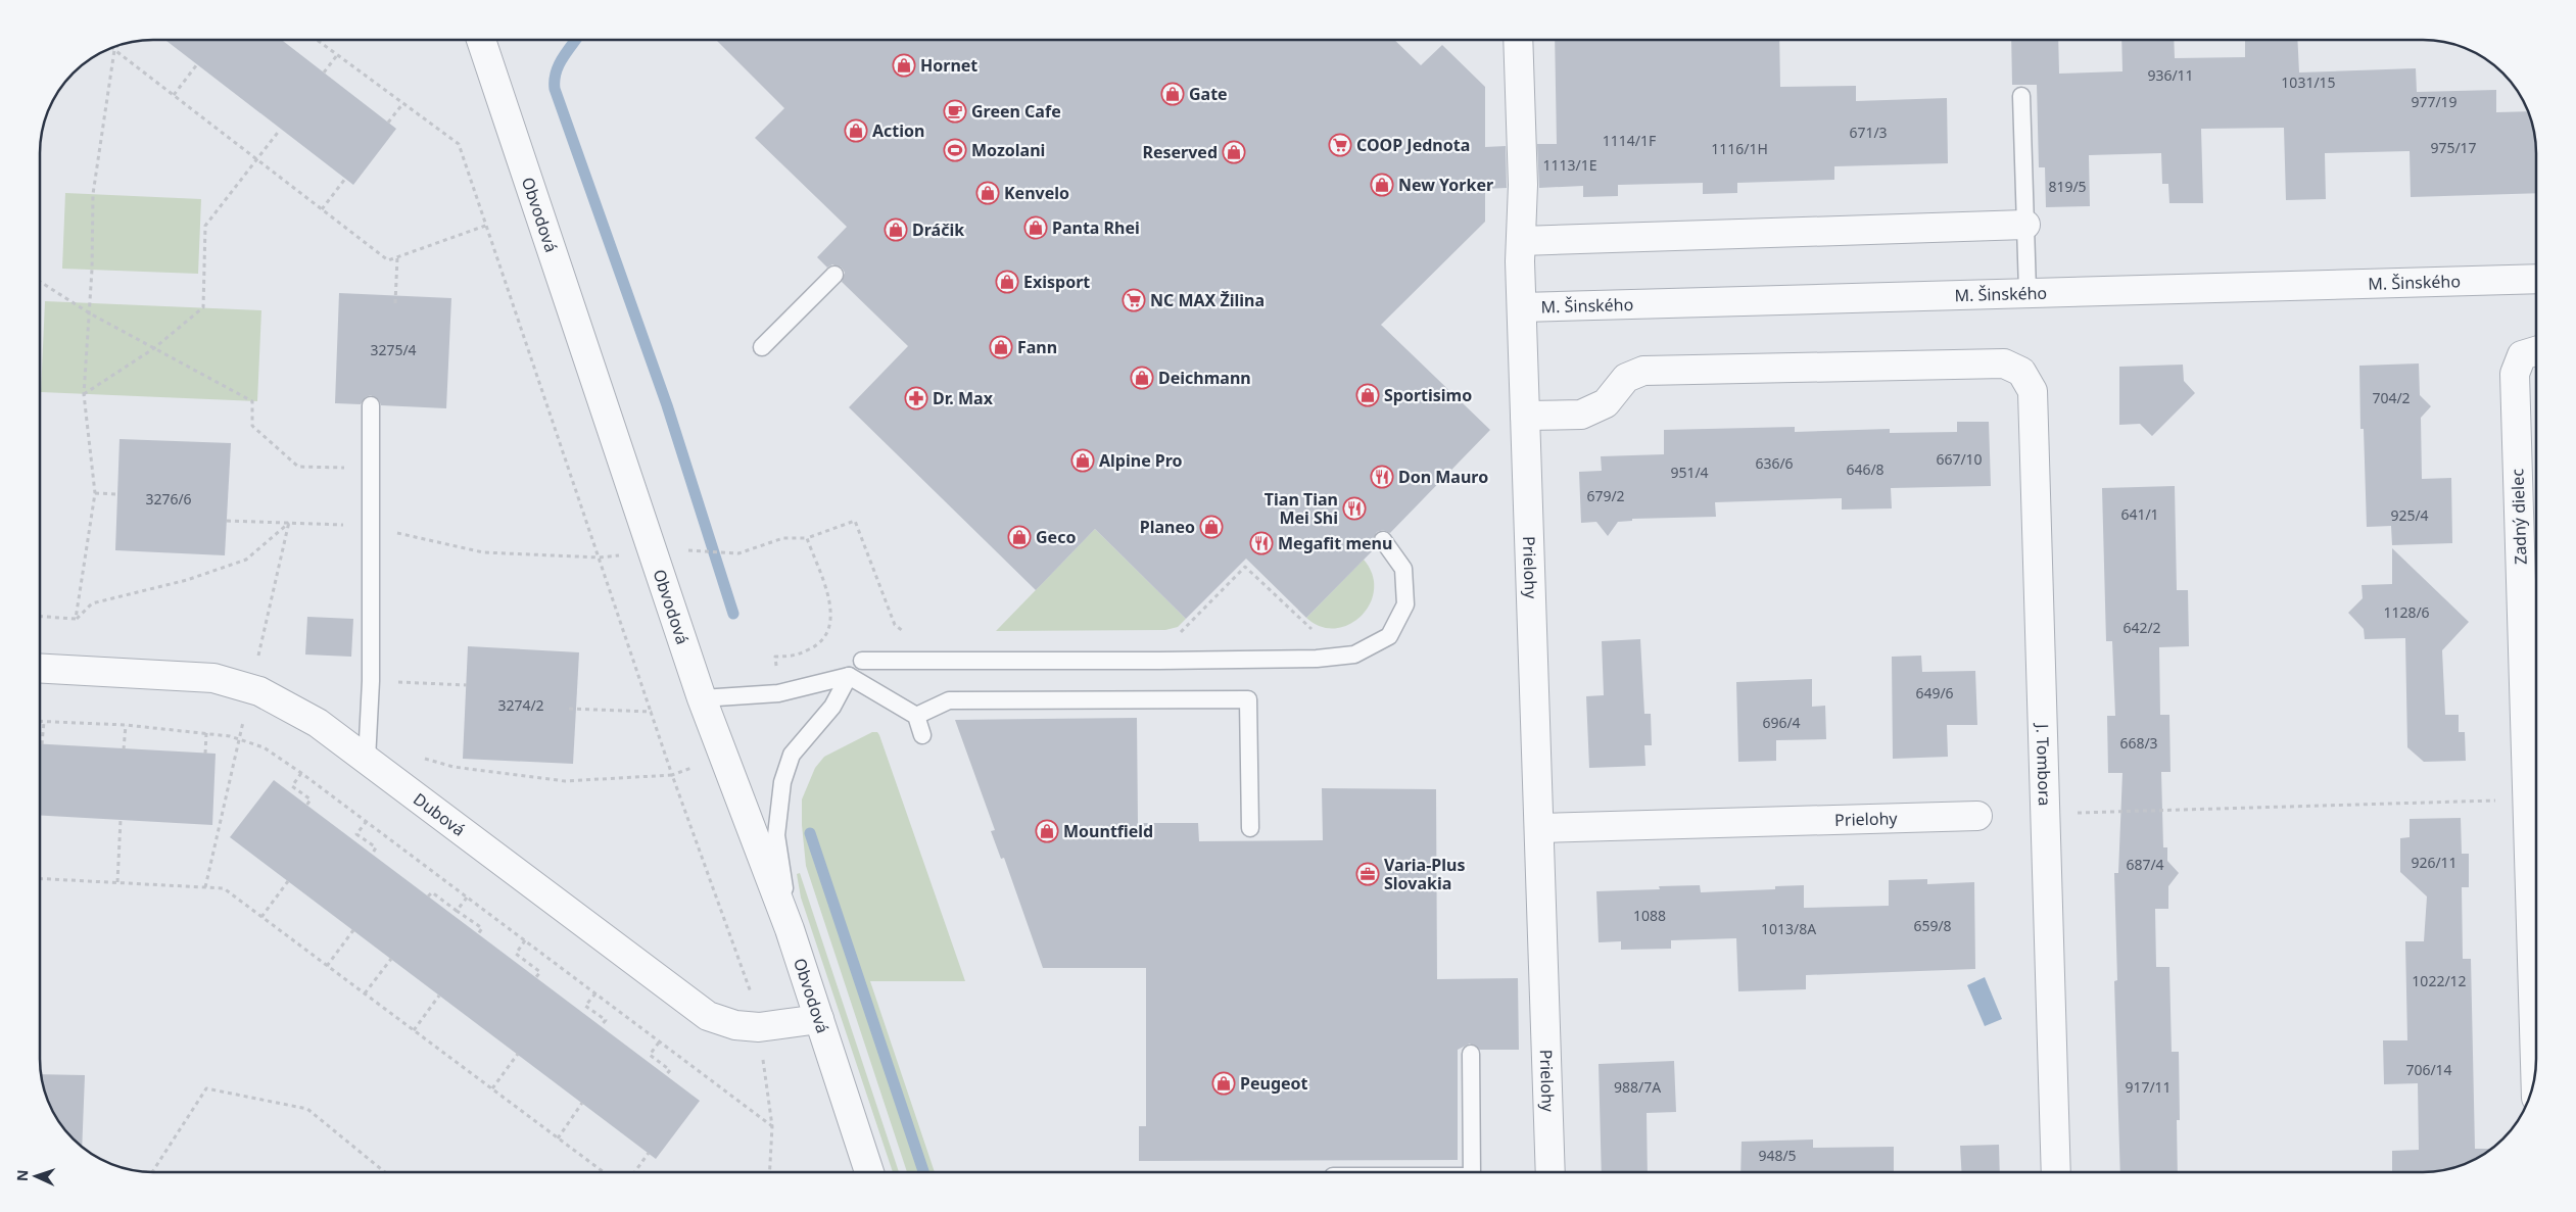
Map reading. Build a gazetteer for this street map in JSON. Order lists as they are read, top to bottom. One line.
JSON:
{"streets":{"street":["Obvodová","M. Šinského","Zadný dielec","Prielohy","J. Tombora","Dubová"]},"crossings":[["Obvodová","Dubová"],["M. Šinského","Prielohy"],["Prielohy","J. Tombora"]],"places":{"shop":["Hornet","Gate","Action","Reserved","New Yorker","Kenvelo","Panta Rhei","Dráčik","Exisport","Fann","Deichmann","Sportisimo","Alpine Pro","Planeo","Geco","Mountfield","Peugeot"],"cafe":["Green Cafe"],"supermarket":["COOP Jednota","NC MAX Žilina"],"sports":["Mozolani"],"pharmacy":["Dr. Max"],"restaurant":["Don Mauro","Tian Tian Mei Shi","Megafit menu"],"office":["Varia-Plus Slovakia"]},"house_numbers":["936/11","1031/15","977/19","671/3","1114/1F","975/17","1116/1H","1113/1E","819/5","3275/4","704/2","667/10","636/6","646/8","951/4","679/2","3276/6","641/1","925/4","1128/6","642/2","649/6","3274/2","696/4","668/3","926/11","687/4","1088","659/8","1013/8A","1022/12","706/14","988/7A","917/11","948/5"],"north":"left"}
